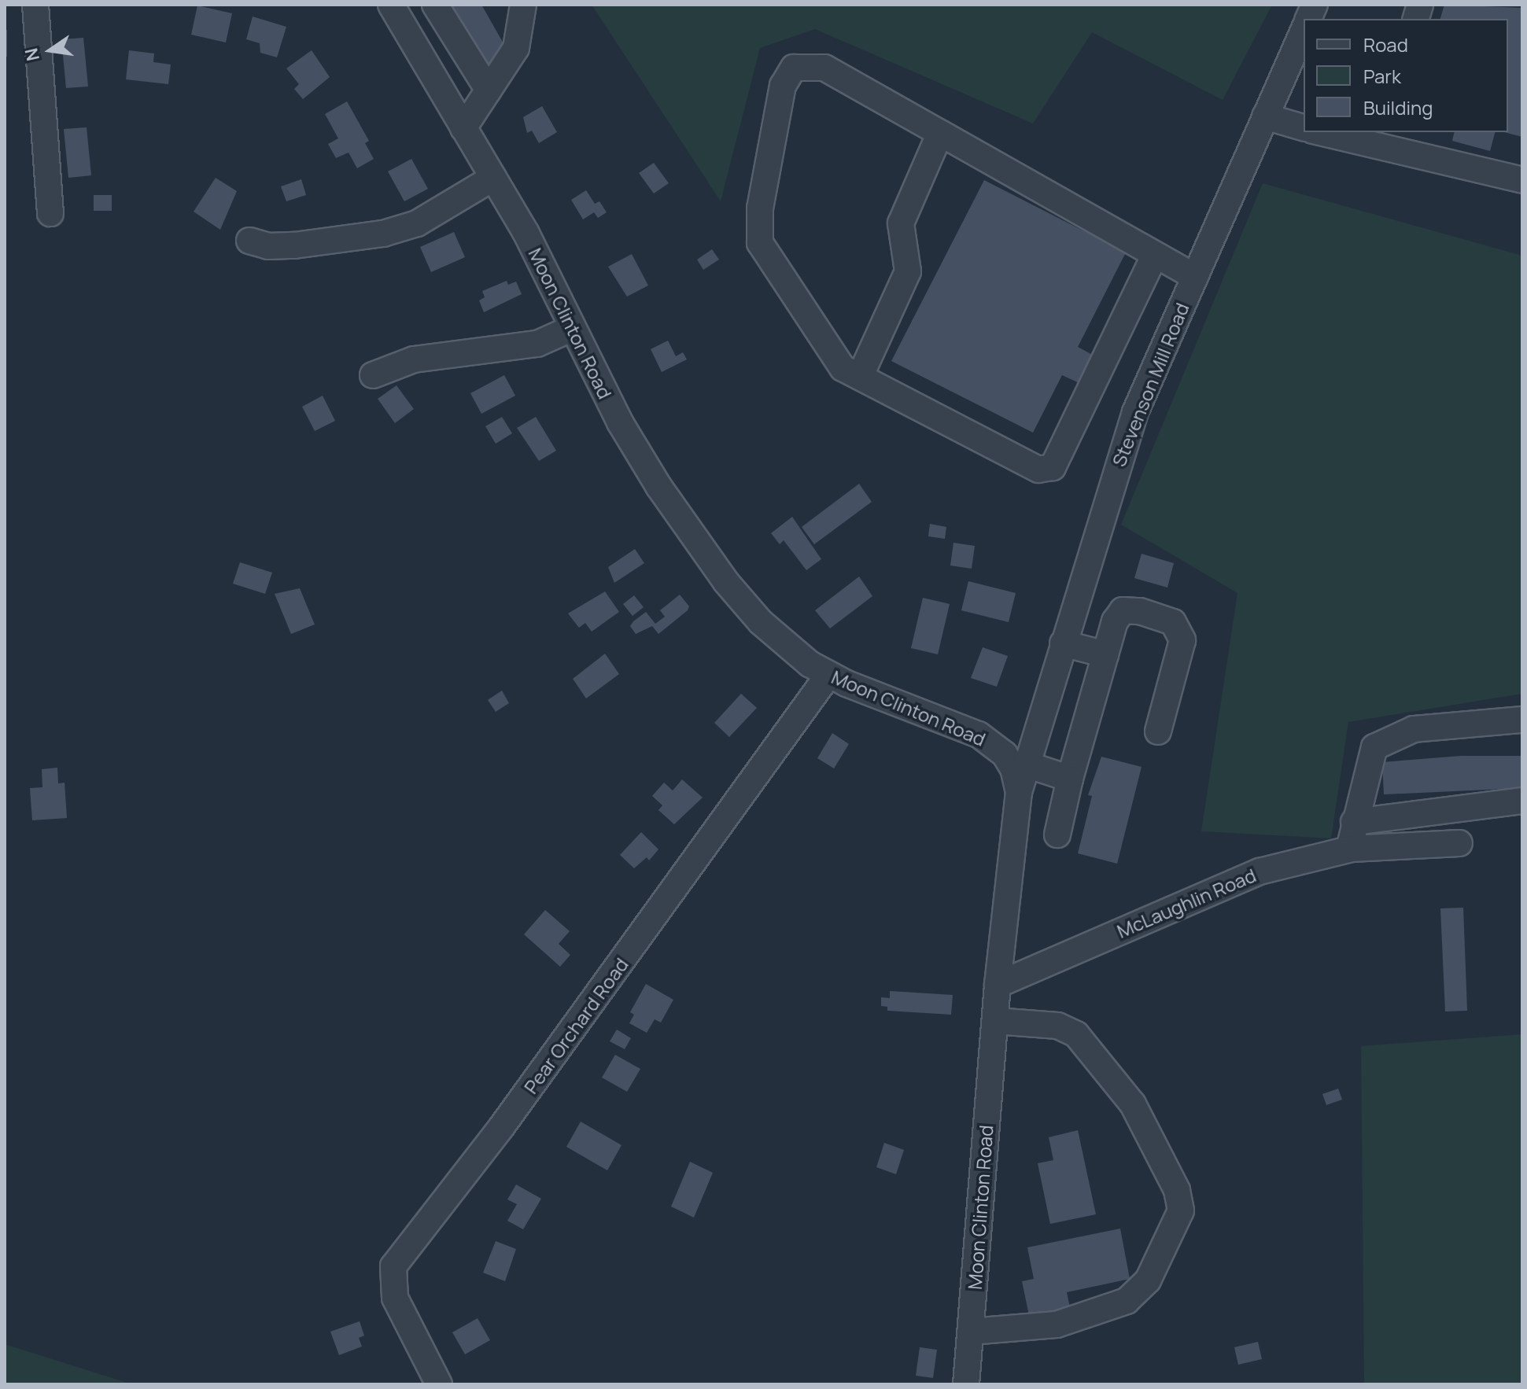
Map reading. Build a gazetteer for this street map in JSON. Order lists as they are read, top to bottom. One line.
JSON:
{"streets":{"street":["Moon Clinton Road","Stevenson Mill Road","McLaughlin Road","Pear Orchard Road"]},"crossings":[["Moon Clinton Road","Stevenson Mill Road"],["Moon Clinton Road","McLaughlin Road"],["Moon Clinton Road","Pear Orchard Road"]],"legend":["Road","Park","Building"],"north":"left"}
